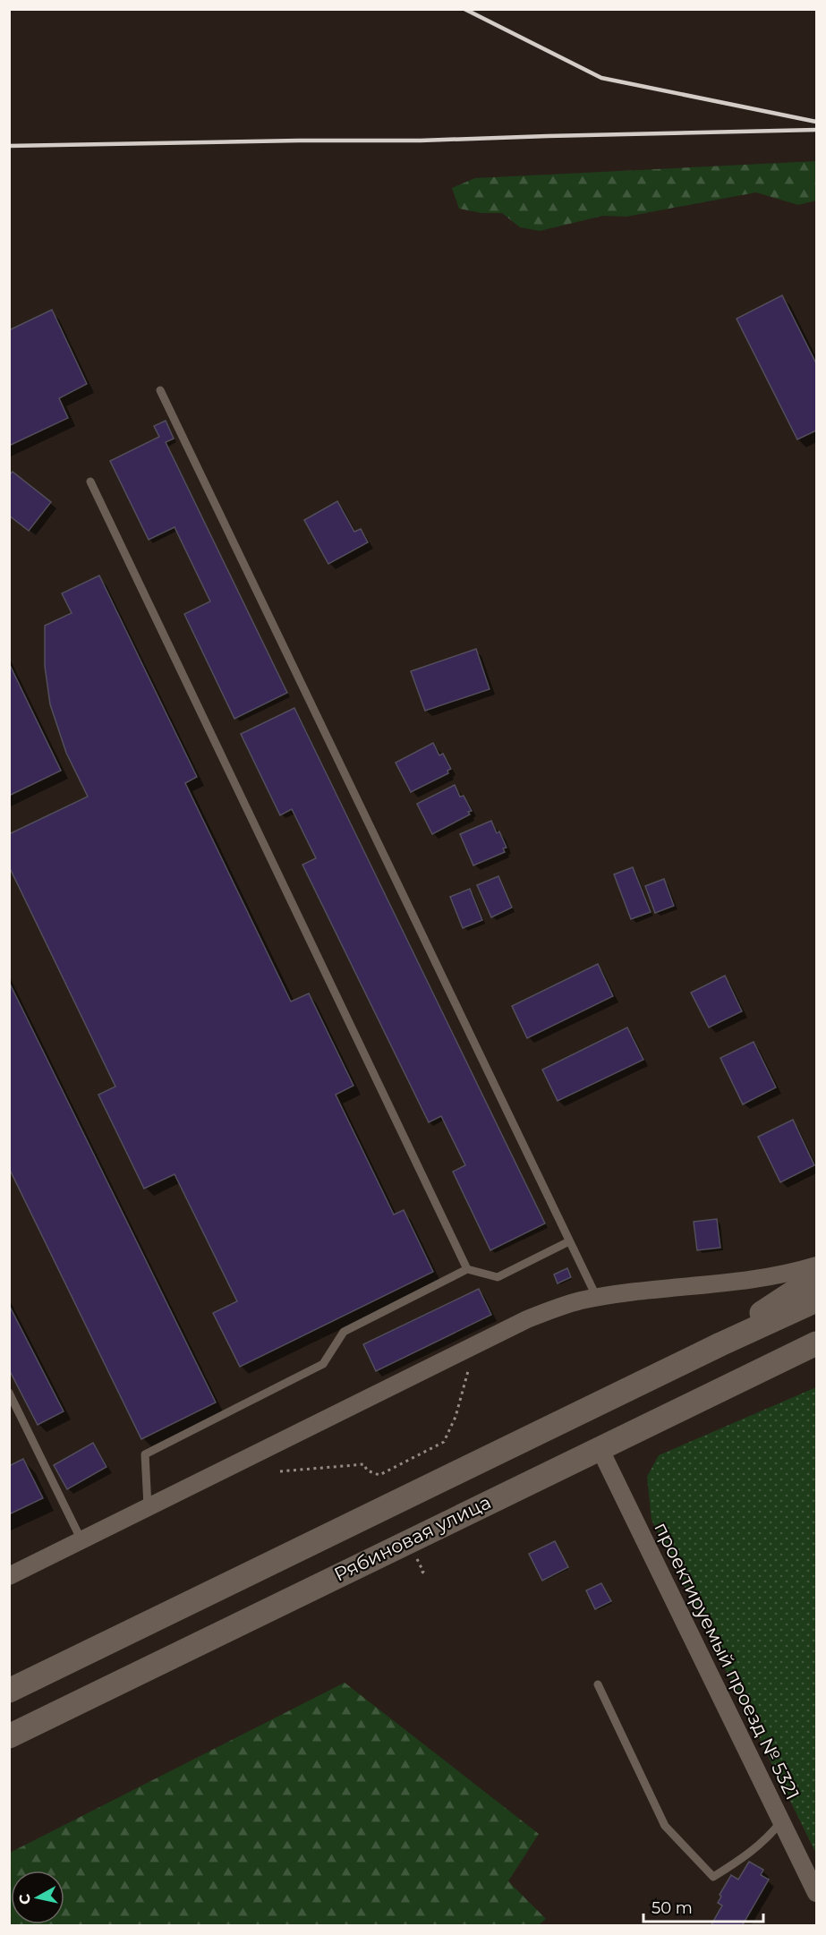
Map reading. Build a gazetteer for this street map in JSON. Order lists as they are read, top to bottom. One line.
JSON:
{"streets":{"main road":["Рябиновая улица"],"street":["проектируемый проезд № 5321"]},"crossings":[["Рябиновая улица","проектируемый проезд № 5321"]],"scale_bar":"50 m","north":"left"}
